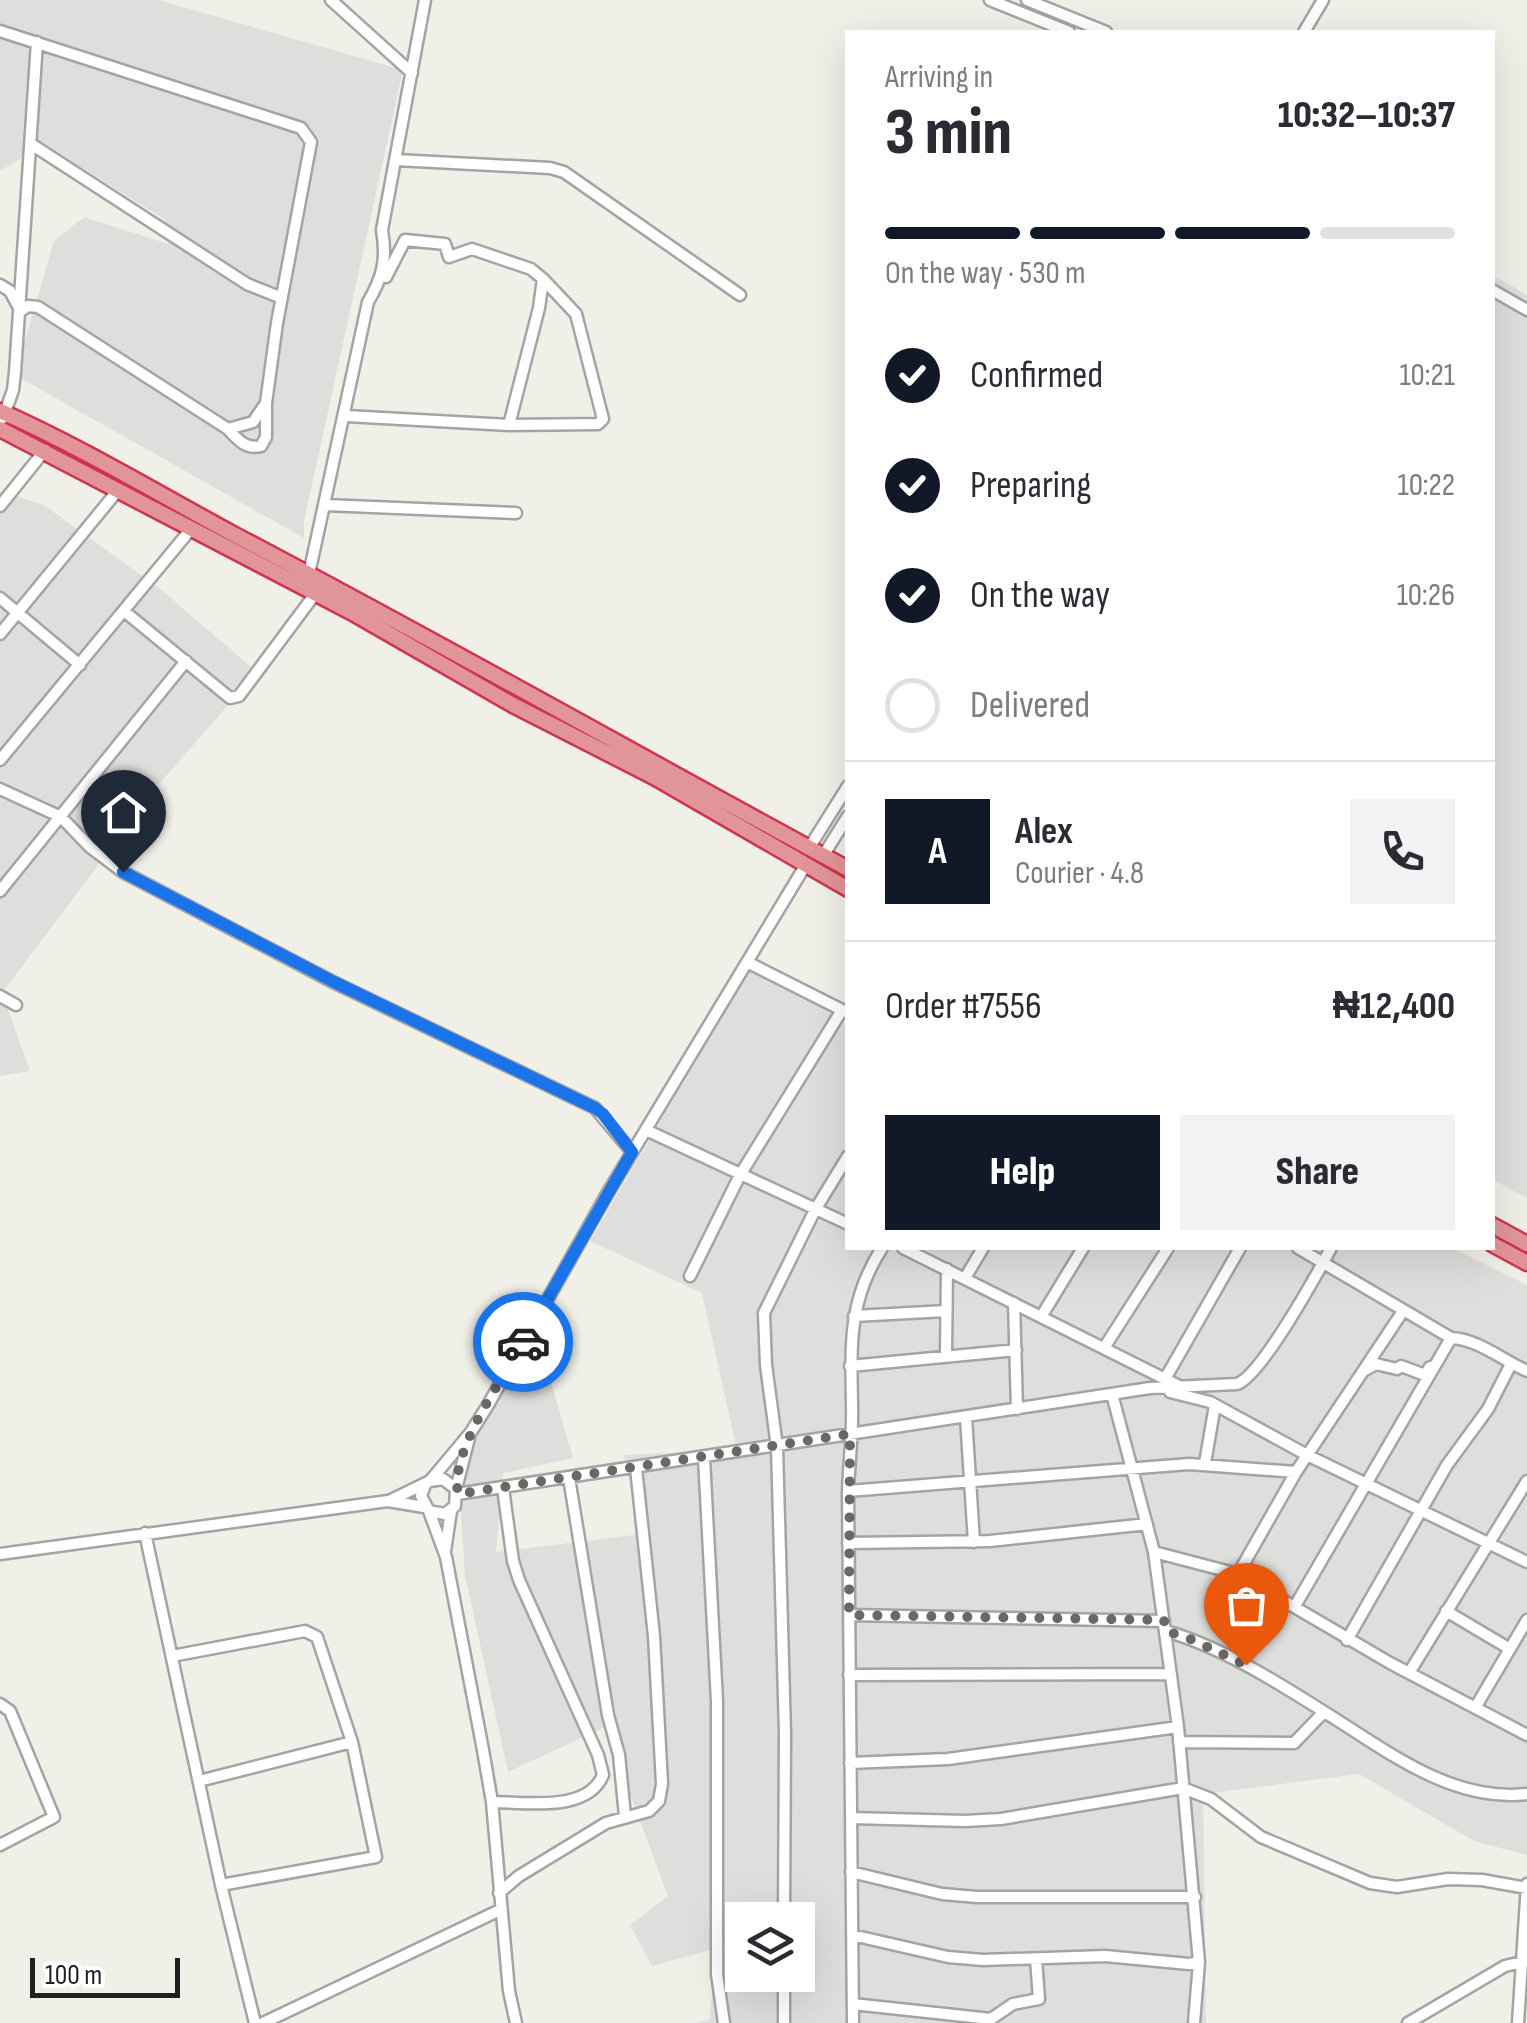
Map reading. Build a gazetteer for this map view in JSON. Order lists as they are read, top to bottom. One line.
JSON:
{"scale_bar":"100 m","page":{"heading":["3 min","Arriving in","10:32–10:37"],"panel":["Alex","Courier · 4.8","Order #7556","₦12,400"],"bar":"On the way · 530 m","list":[["Confirmed","10:21"],["Preparing","10:22"],["On the way","10:26"],"Delivered"],"round":"A","buttons":["Help","Share"],"scale":"100 m"}}
